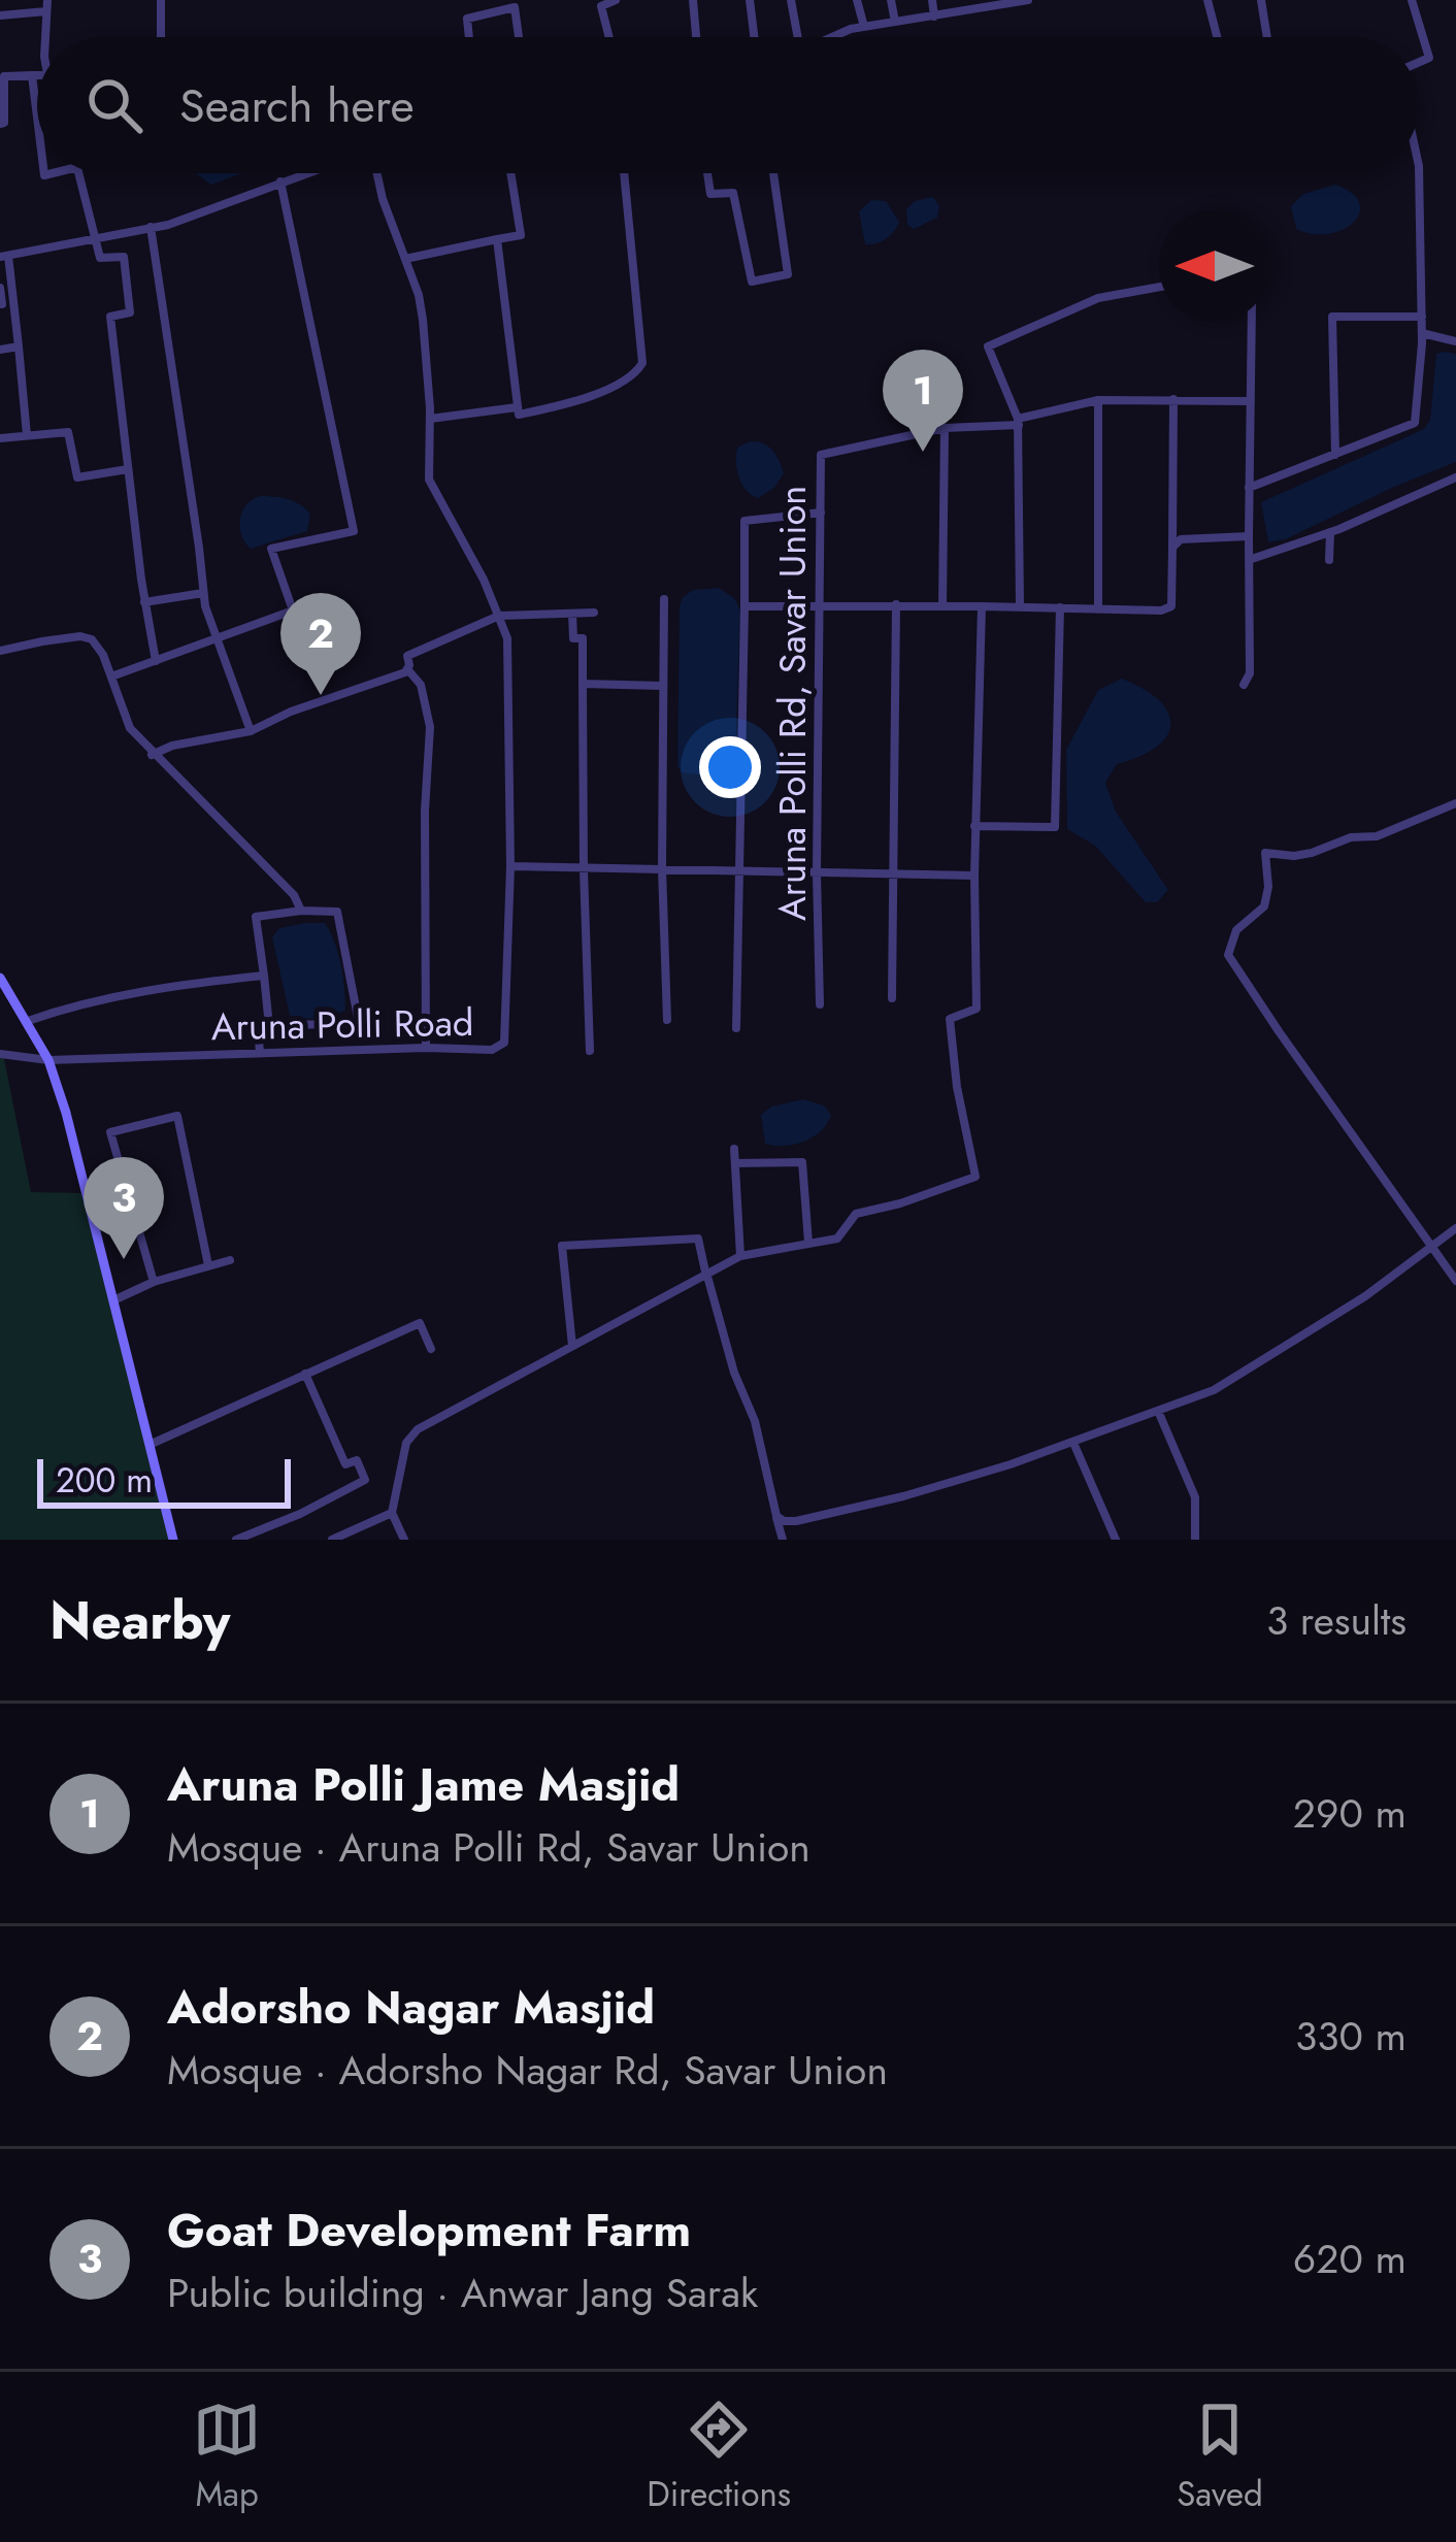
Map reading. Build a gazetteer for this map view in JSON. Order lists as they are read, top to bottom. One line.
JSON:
{"streets":{"street":["Aruna Polli Rd, Savar Union","Aruna Polli Road"]},"scale_bar":"200 m","north":"left","page":{"search":"Search here","pins":["1","2","3"],"scale":"200 m","heading":["Nearby","3 results"],"list":[{"mark":"1","name":"Aruna Polli Jame Masjid","note":"Mosque · Aruna Polli Rd, Savar Union","value":"290 m"},{"mark":"2","name":"Adorsho Nagar Masjid","note":"Mosque · Adorsho Nagar Rd, Savar Union","value":"330 m"},{"mark":"3","name":"Goat Development Farm","note":"Public building · Anwar Jang Sarak","value":"620 m"}],"nav":["Map","Directions","Saved"]}}
